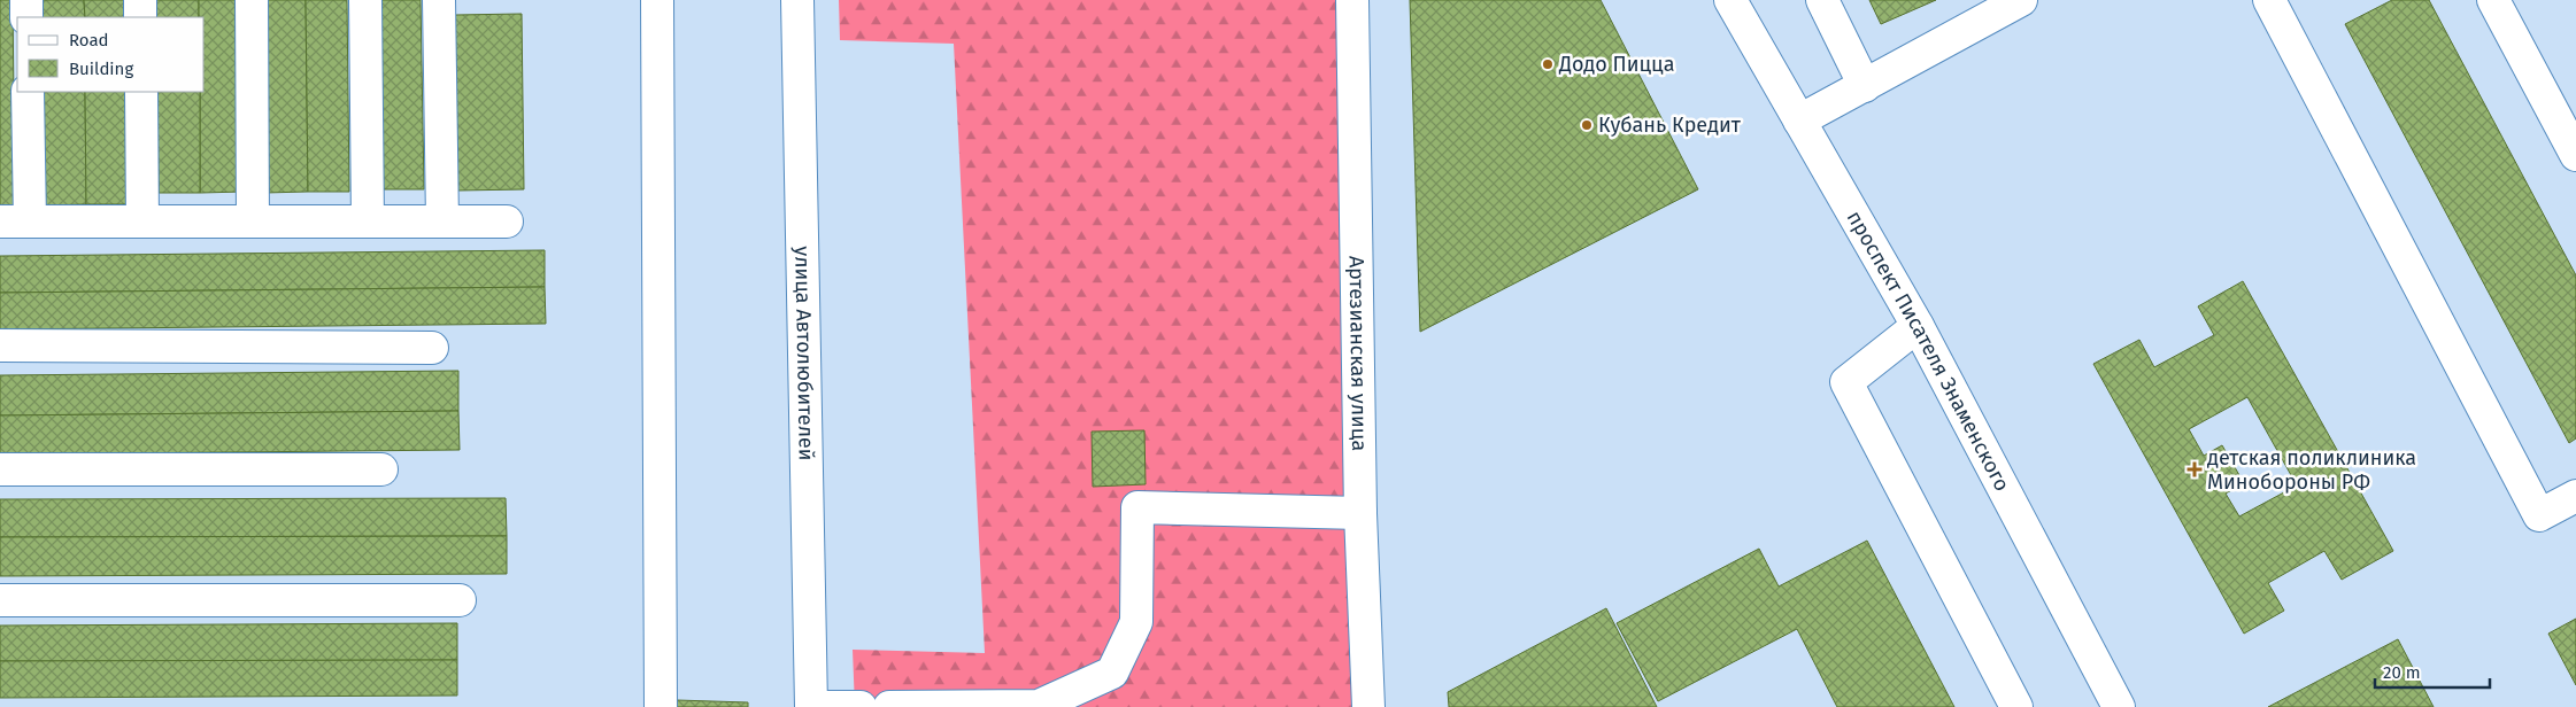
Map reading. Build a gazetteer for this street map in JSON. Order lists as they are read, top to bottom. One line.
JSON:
{"streets":{"street":["проспект Писателя Знаменского","улица Автолюбителей","Артезианская улица"]},"places":{"other":["Додо Пицца","Кубань Кредит"],"health":["детская поликлиника Минобороны РФ"]},"legend":["Road","Building"],"scale_bar":"20 m"}
